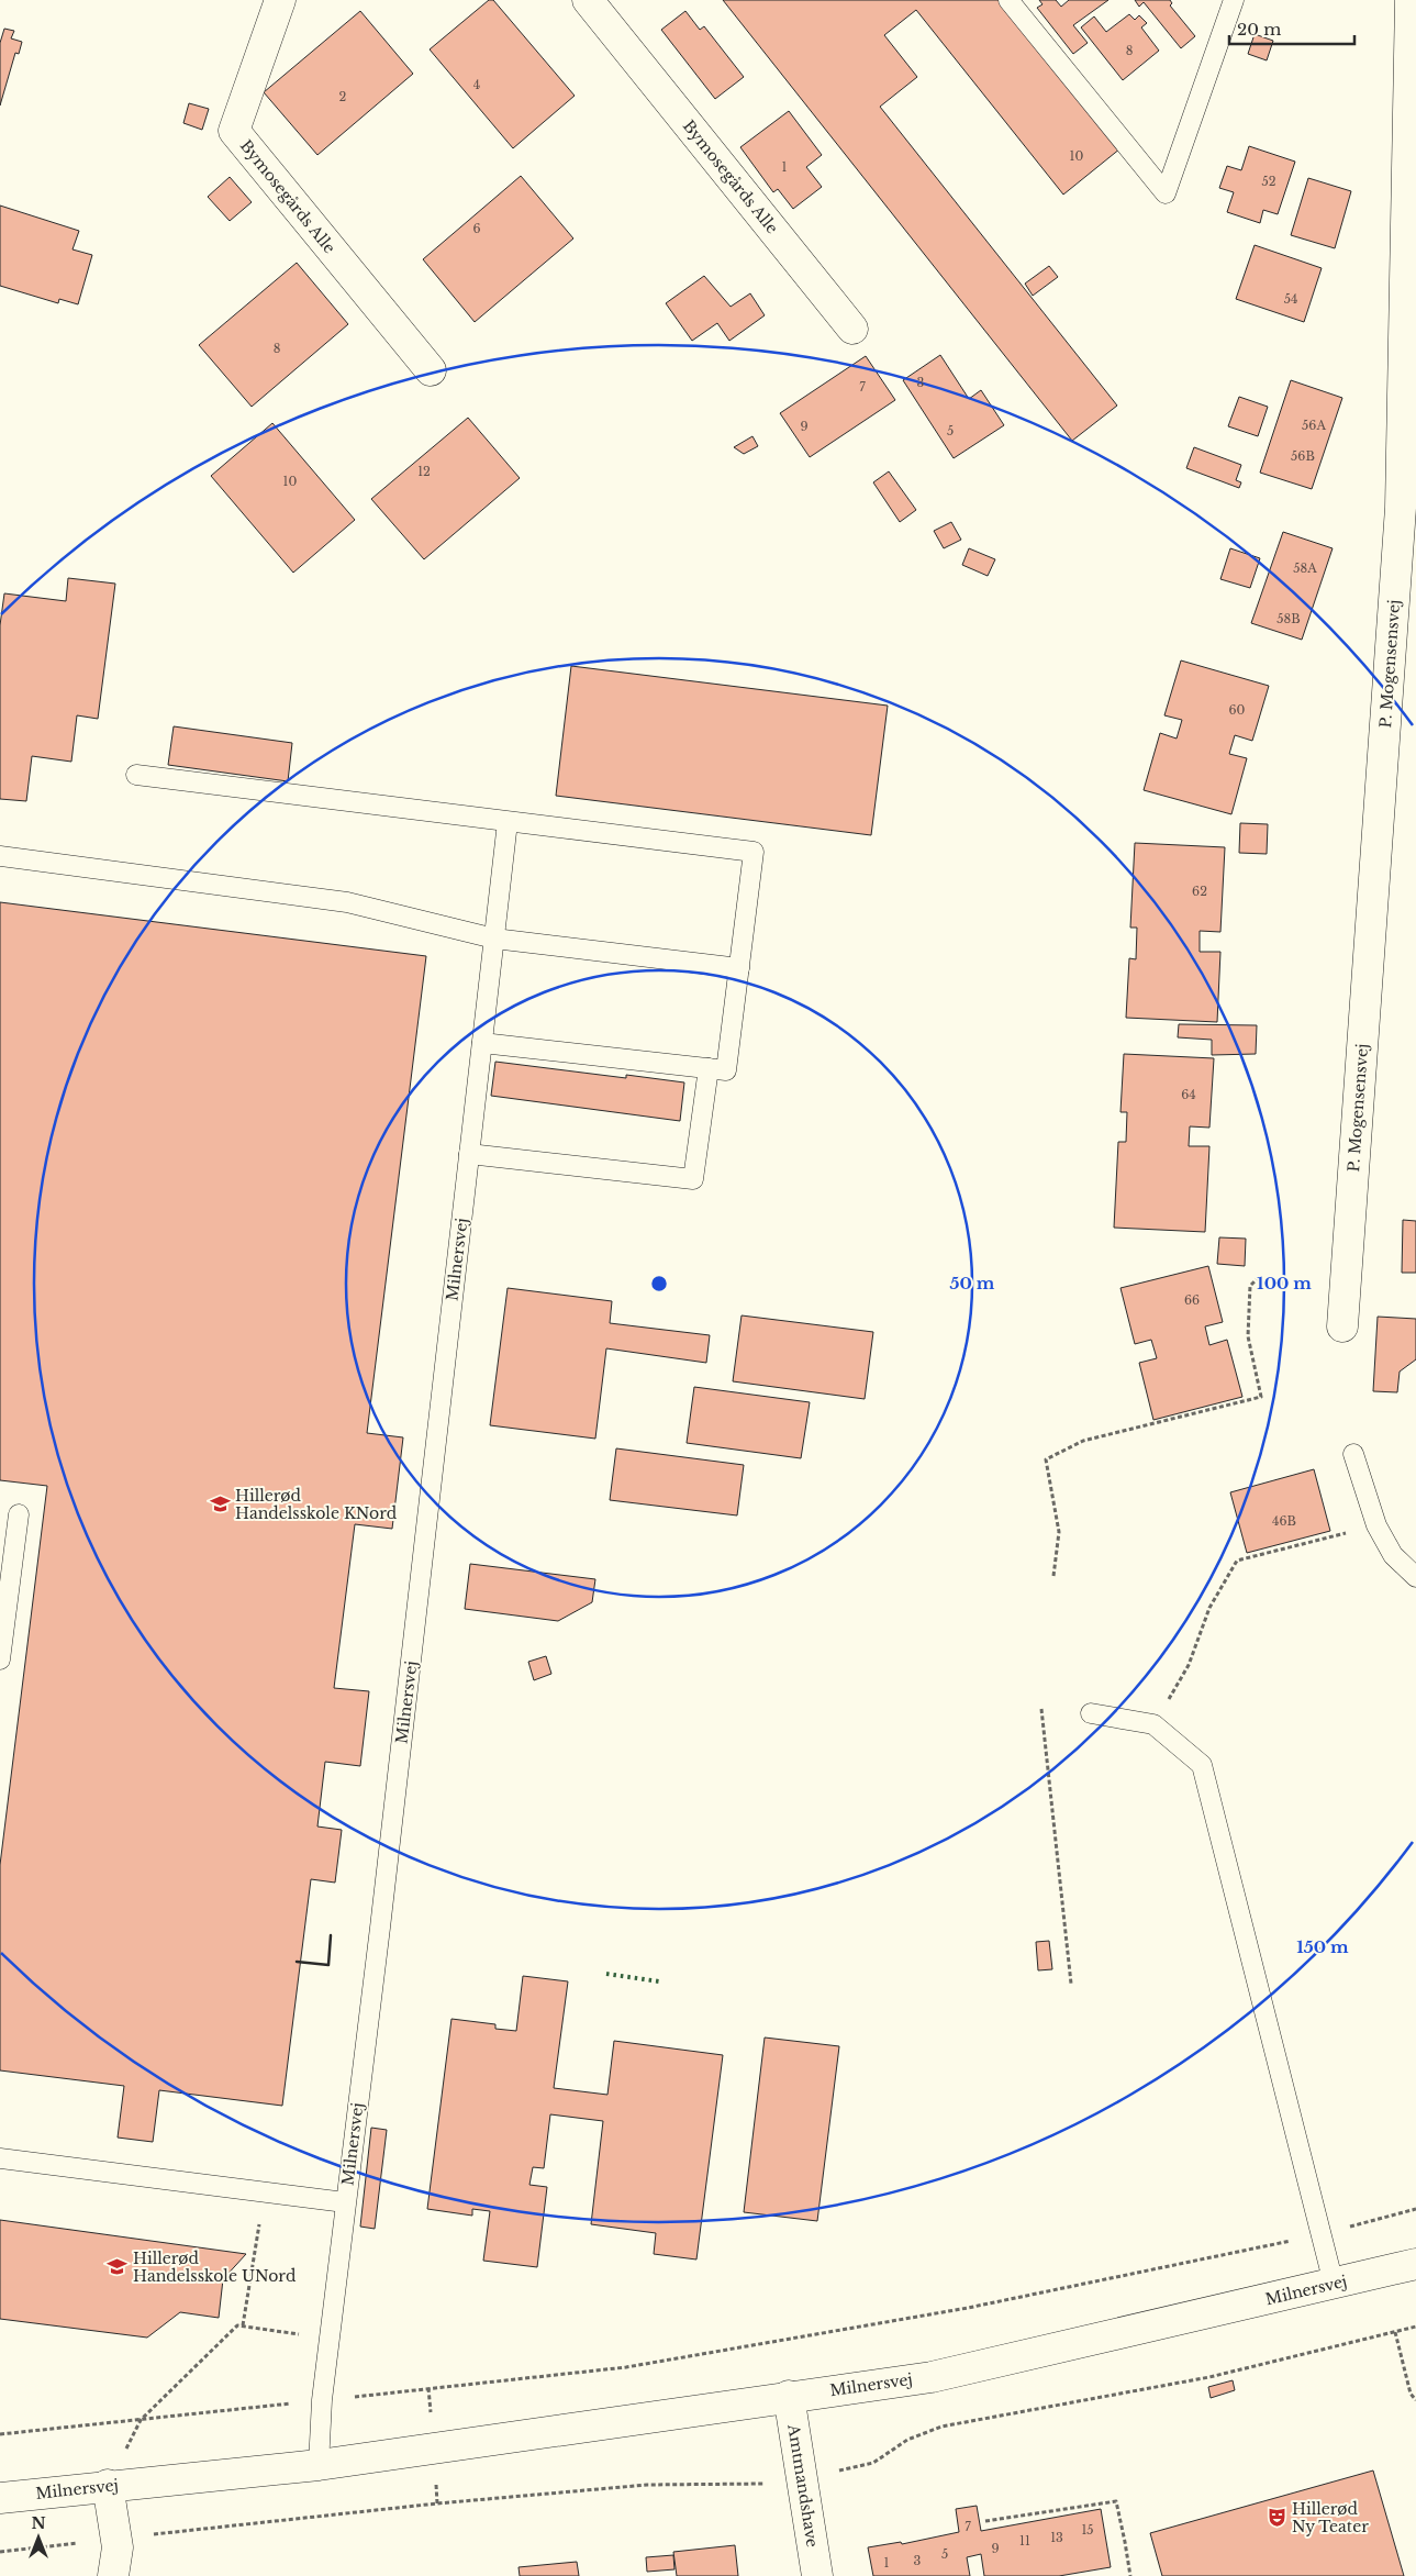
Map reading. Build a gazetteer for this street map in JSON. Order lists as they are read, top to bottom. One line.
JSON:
{"streets":{"street":["Bymosegårds Alle","P. Mogensensvej","Milnersvej","Amtmandshave"]},"crossings":[["Milnersvej","Amtmandshave"]],"places":{"school or university":["Hillerød Handelsskole KNord","Hillerød Handelsskole UNord"],"theatre":["Hillerød Ny Teater"]},"house_numbers":["8","4","2","10","1","52","6","54","8","3","7","56A","9","5","56B","12","10","58A","58B","60","62","64","66","46B","7","15","13","11","9","5","3","1"],"scale_bar":"20 m","north":"top","rings":["50 m","100 m","150 m"]}
